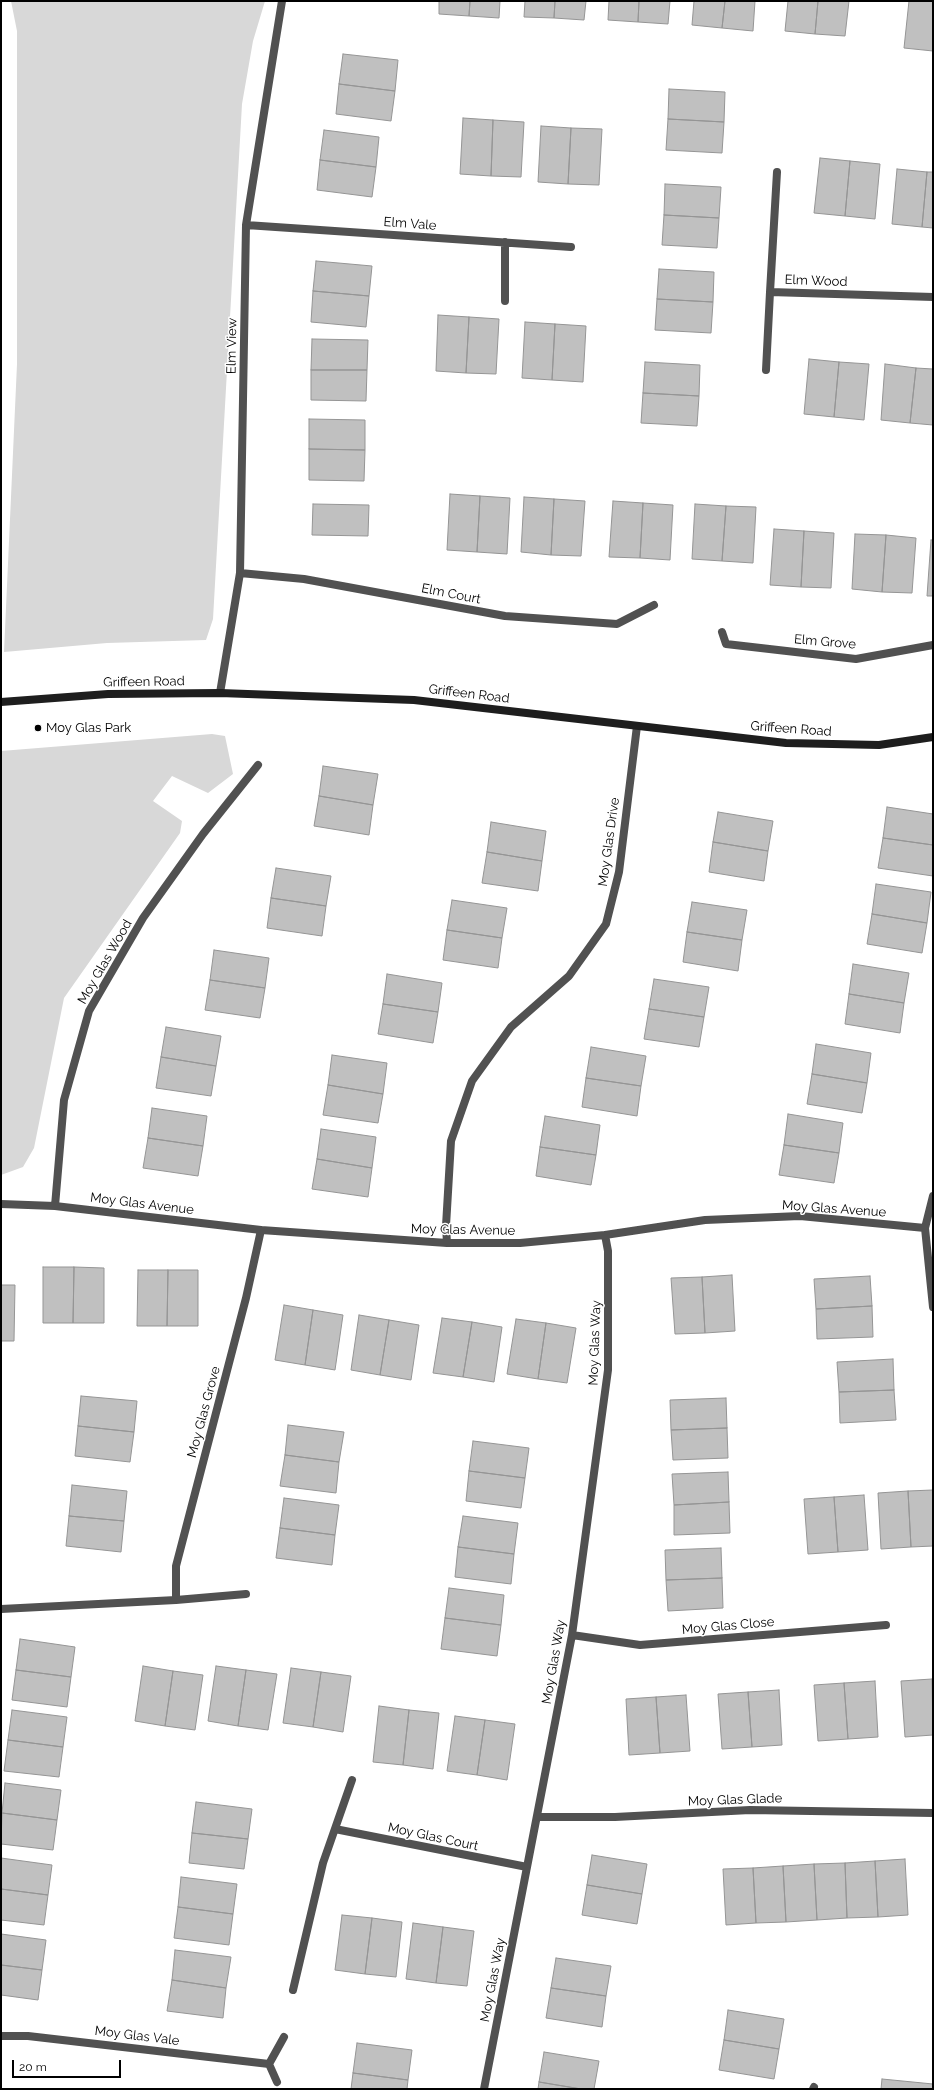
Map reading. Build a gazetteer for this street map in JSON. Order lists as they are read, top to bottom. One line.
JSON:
{"streets":{"street":["Elm Vale","Elm Wood","Elm View","Elm Court","Elm Grove","Griffeen Road","Moy Glas Drive","Moy Glas Wood","Moy Glas Avenue","Moy Glas Way","Moy Glas Grove","Moy Glas Close","Moy Glas Glade","Moy Glas Court","Moy Glas Vale"]},"crossings":[["Elm Vale","Elm View"],["Elm View","Elm Court"],["Elm View","Griffeen Road"],["Griffeen Road","Moy Glas Drive"],["Moy Glas Drive","Moy Glas Avenue"],["Moy Glas Wood","Moy Glas Avenue"],["Moy Glas Avenue","Moy Glas Way"],["Moy Glas Avenue","Moy Glas Grove"],["Moy Glas Way","Moy Glas Close"],["Moy Glas Way","Moy Glas Glade"],["Moy Glas Way","Moy Glas Court"]],"places":["Moy Glas Park"],"scale_bar":"20 m"}
